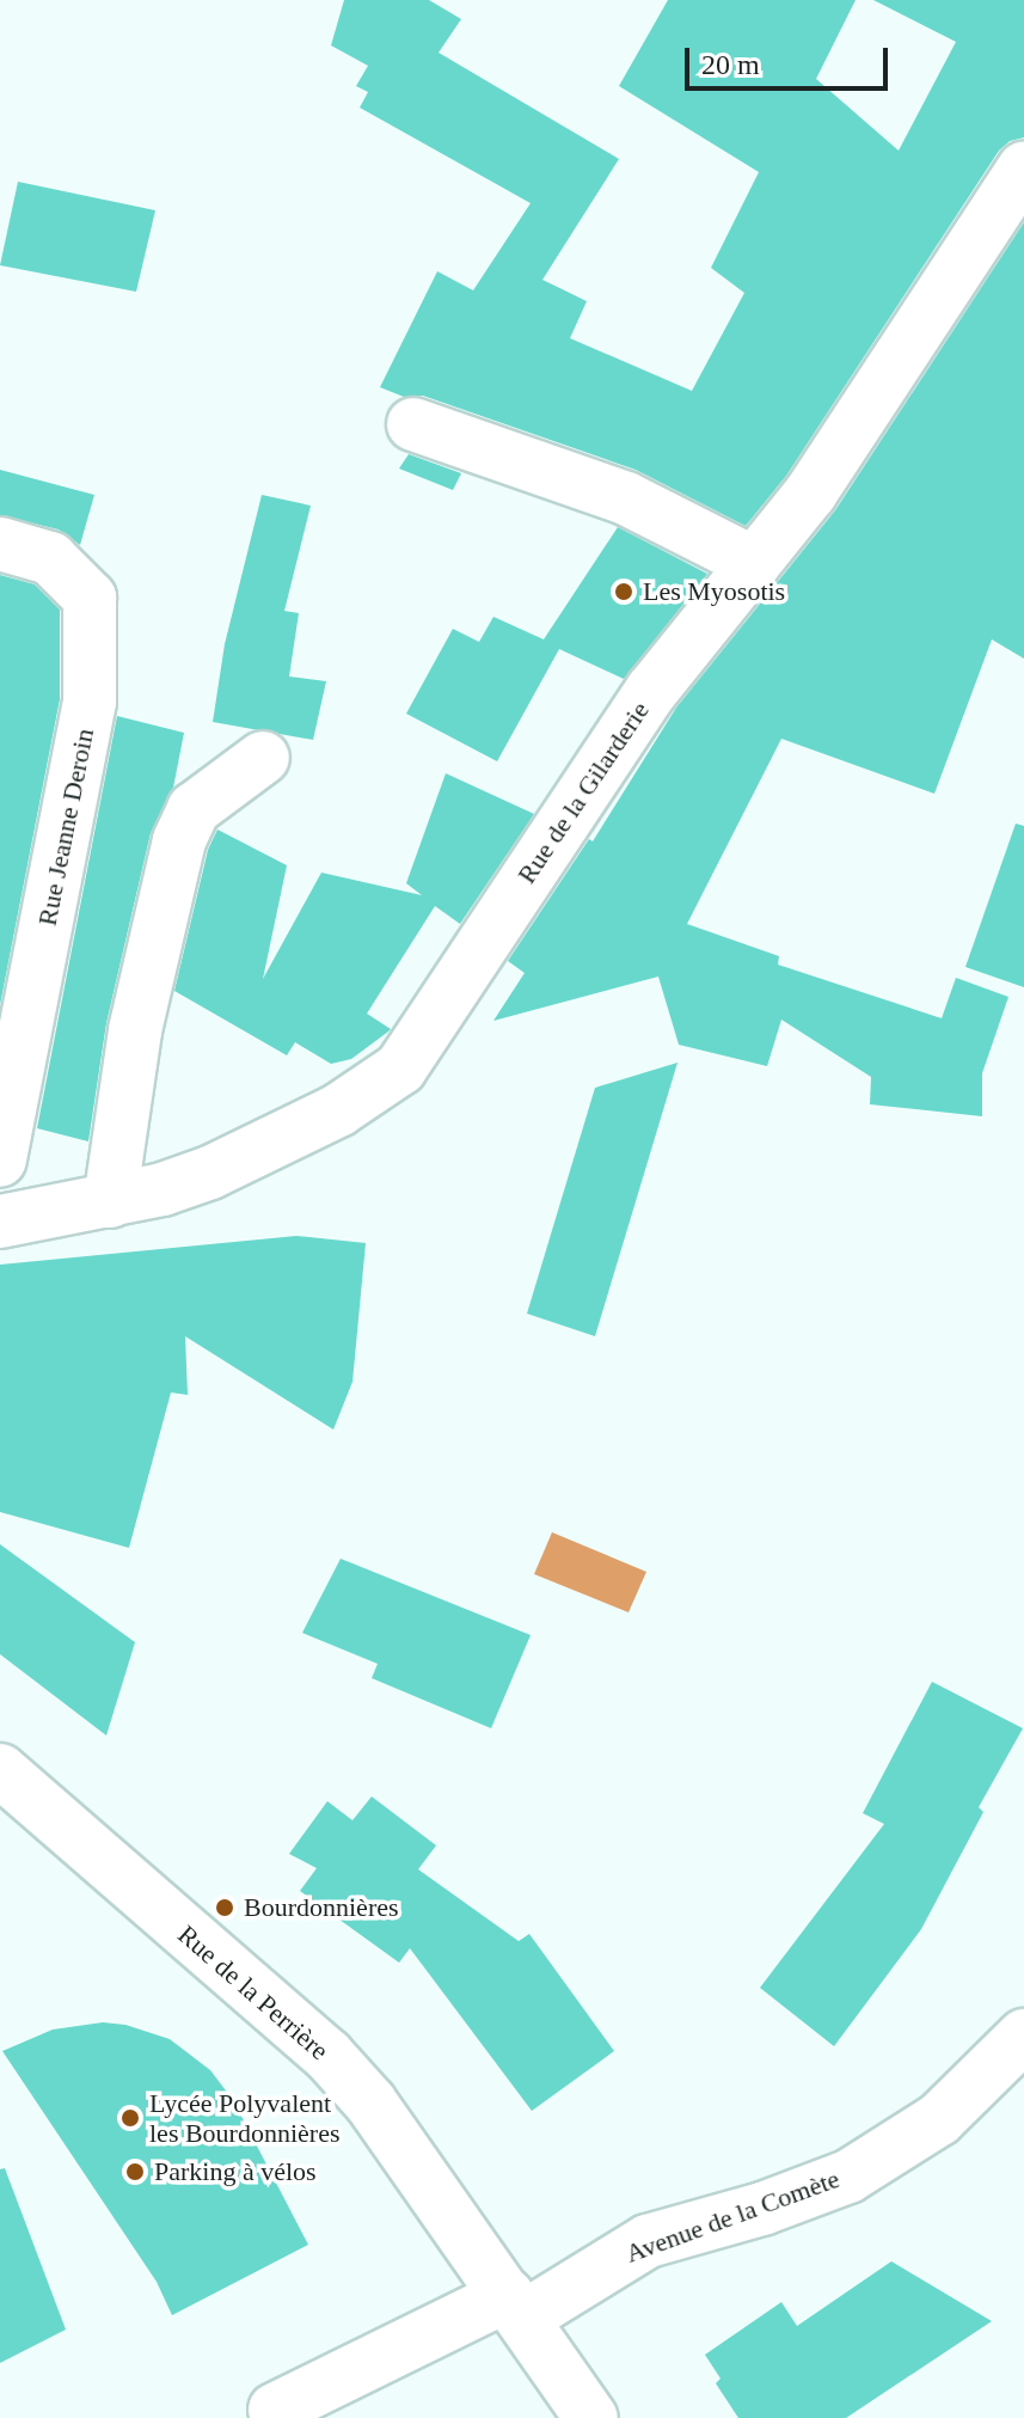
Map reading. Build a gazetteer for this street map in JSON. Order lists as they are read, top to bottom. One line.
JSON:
{"streets":{"street":["Rue de la Gilarderie","Rue Jeanne Deroin","Rue de la Perrière","Avenue de la Comète"]},"crossings":[["Rue de la Perrière","Avenue de la Comète"]],"places":["Les Myosotis","Bourdonnières","Lycée Polyvalent les Bourdonnières","Parking à vélos"],"scale_bar":"20 m"}
